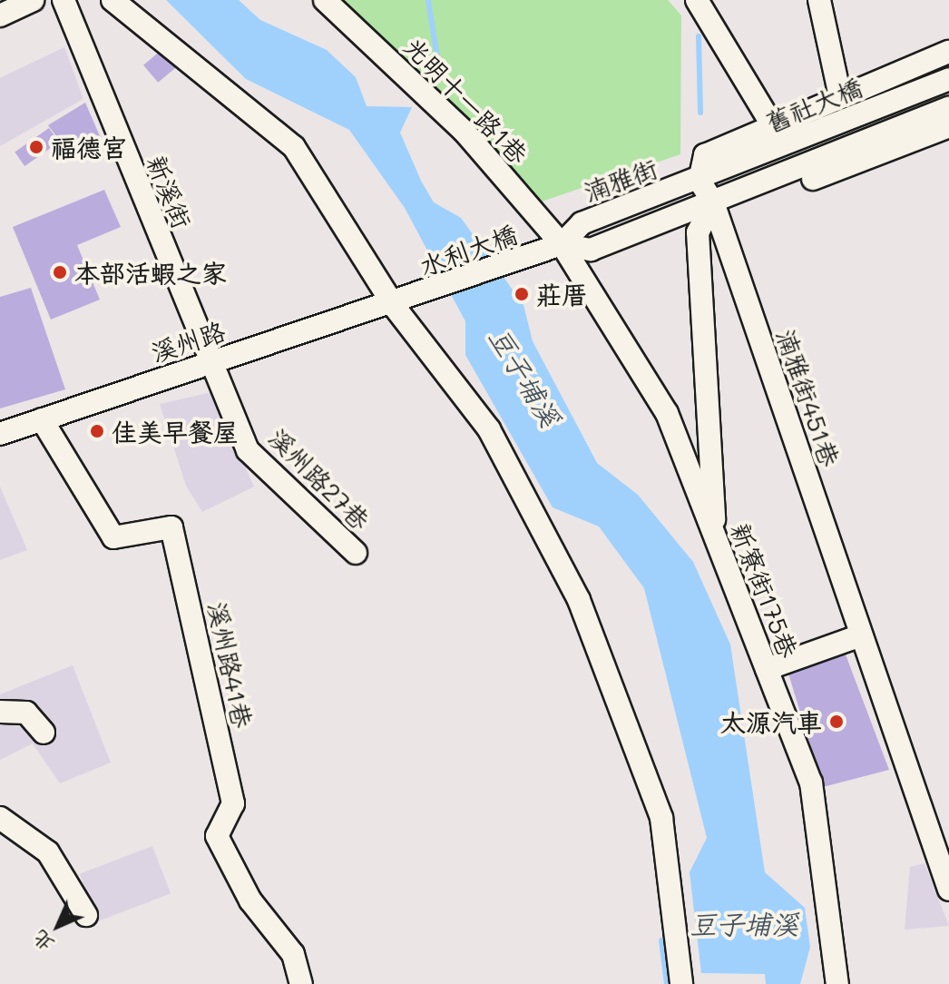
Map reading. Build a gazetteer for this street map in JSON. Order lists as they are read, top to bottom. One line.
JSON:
{"streets":{"street":["光明十一路1巷","舊社大橋","湳雅街","新溪街","水利大橋","溪州路","湳雅街451巷","溪州路27巷","新寮街175巷","溪州路41巷"]},"crossings":[["光明十一路1巷","湳雅街"],["光明十一路1巷","水利大橋"],["光明十一路1巷","新寮街175巷"],["舊社大橋","湳雅街"],["舊社大橋","湳雅街451巷"],["湳雅街","水利大橋"],["湳雅街","湳雅街451巷"],["湳雅街","新寮街175巷"],["新溪街","溪州路"],["新溪街","溪州路27巷"],["水利大橋","溪州路"],["水利大橋","新寮街175巷"],["溪州路","溪州路27巷"],["溪州路","溪州路41巷"]],"water":["豆子埔溪"],"places":["福德宮","本部活蝦之家","莊厝","佳美早餐屋","太源汽車"],"north":"bottom left"}
